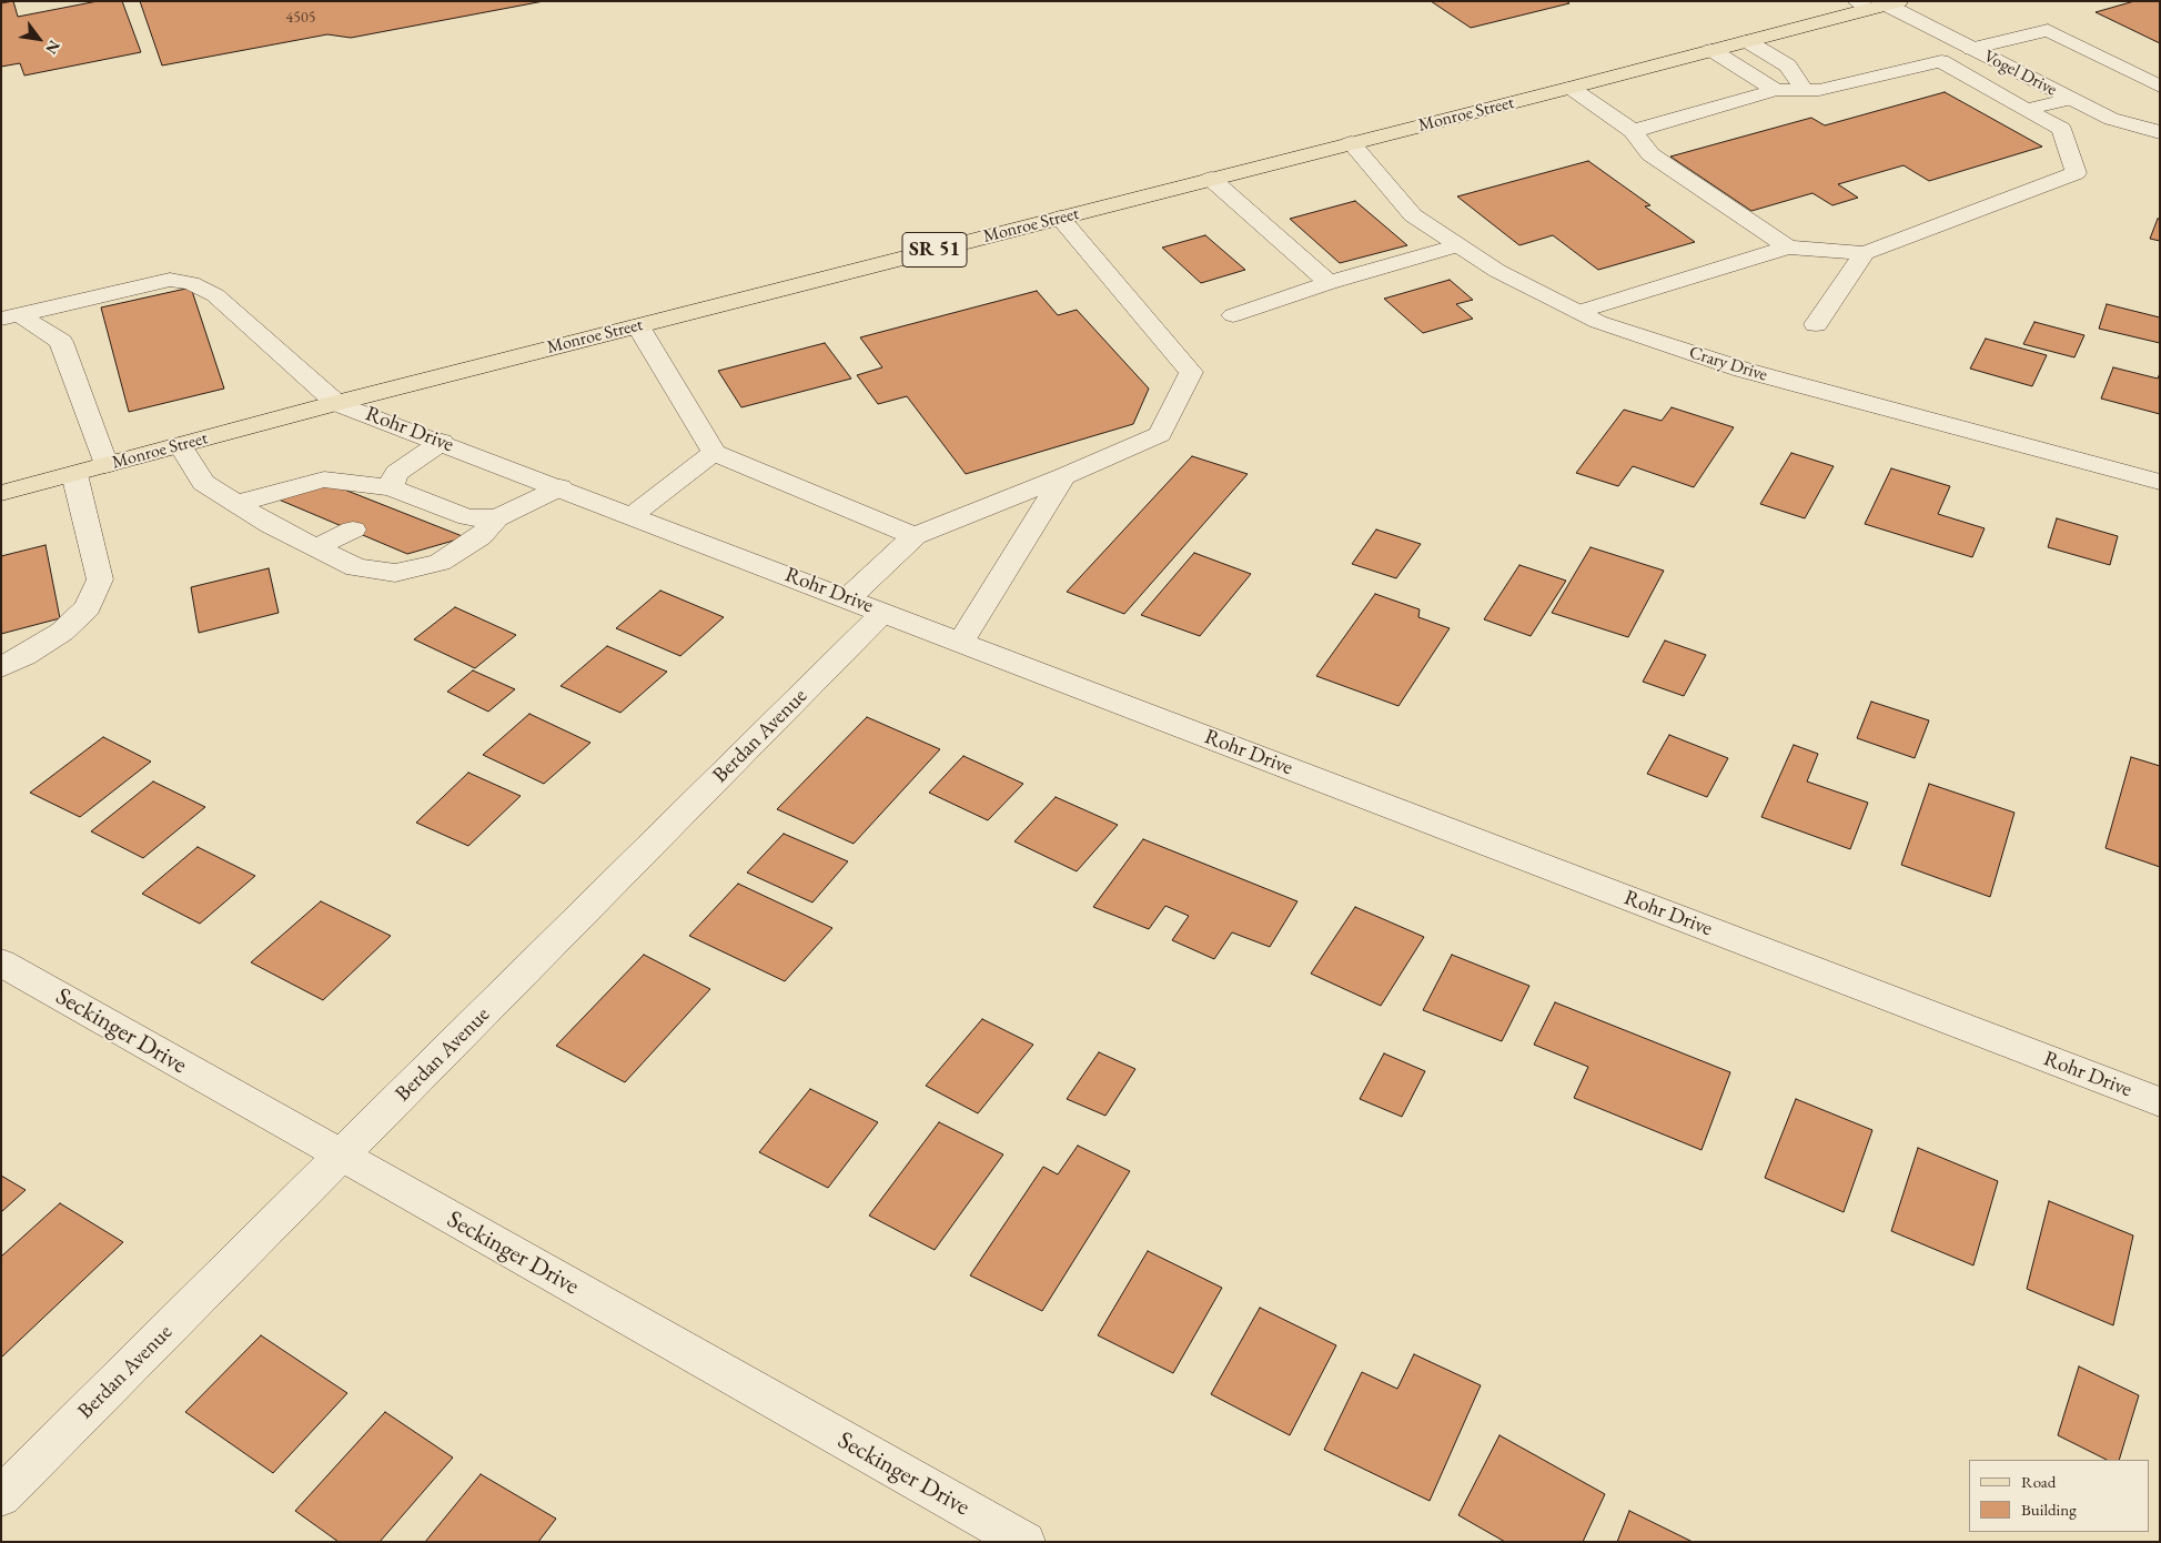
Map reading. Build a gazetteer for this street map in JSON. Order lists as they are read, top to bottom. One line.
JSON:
{"streets":{"main road":["Monroe Street","SR 51"],"street":["Vogel Drive","Crary Drive","Rohr Drive","Berdan Avenue","Seckinger Drive"]},"crossings":[["Vogel Drive","Monroe Street"],["Monroe Street","Crary Drive"],["Monroe Street","Rohr Drive"],["Rohr Drive","Berdan Avenue"],["Berdan Avenue","Seckinger Drive"]],"house_numbers":["4505"],"legend":["Road","Building"],"north":"bottom right"}
